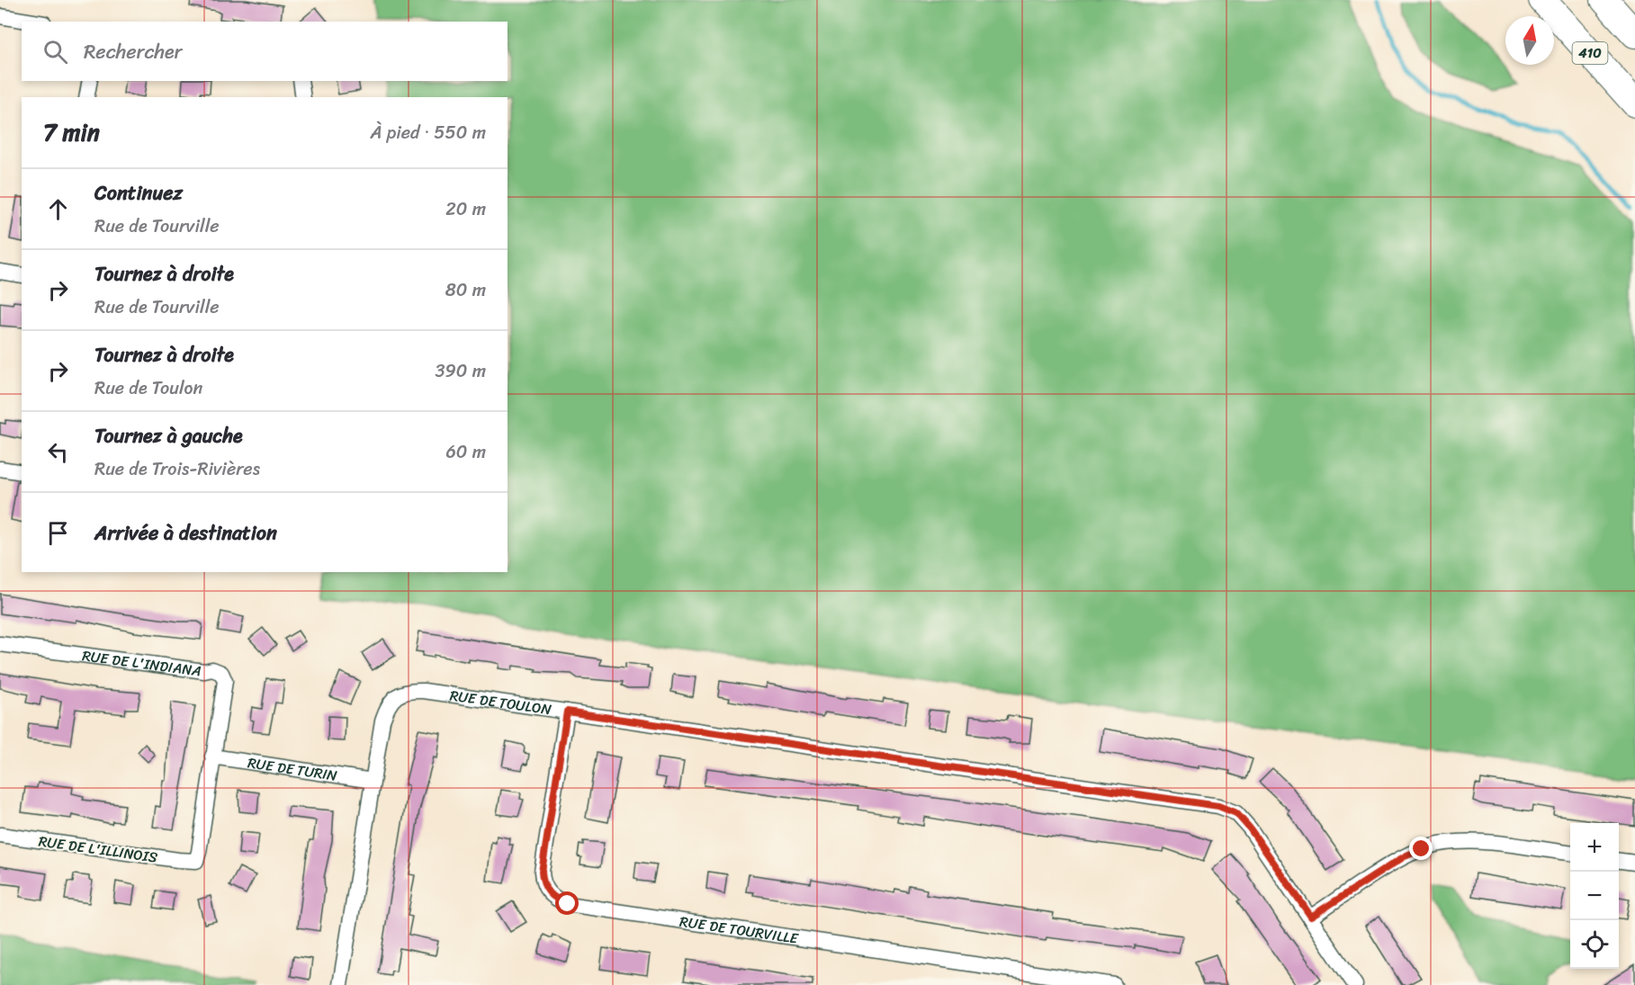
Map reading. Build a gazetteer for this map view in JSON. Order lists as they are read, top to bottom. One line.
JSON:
{"streets":{"highway":["410"],"street":["RUE DE L'INDIANA","RUE DE TOULON","RUE DE TURIN","RUE DE L'ILLINOIS","RUE DE TOURVILLE"]},"crossings":[["RUE DE L'INDIANA","RUE DE TURIN"],["RUE DE L'INDIANA","RUE DE L'ILLINOIS"],["RUE DE TOULON","RUE DE TURIN"],["RUE DE TOULON","RUE DE TOURVILLE"]],"north":"top","page":{"search":"Rechercher","heading":["7 min","À pied · 550 m"],"list":[["Continuez","Rue de Tourville","20 m"],["Tournez à droite","Rue de Tourville","80 m"],["Tournez à droite","Rue de Toulon","390 m"],["Tournez à gauche","Rue de Trois-Rivières","60 m"],"Arrivée à destination"],"map_buttons":["+","−"]}}
